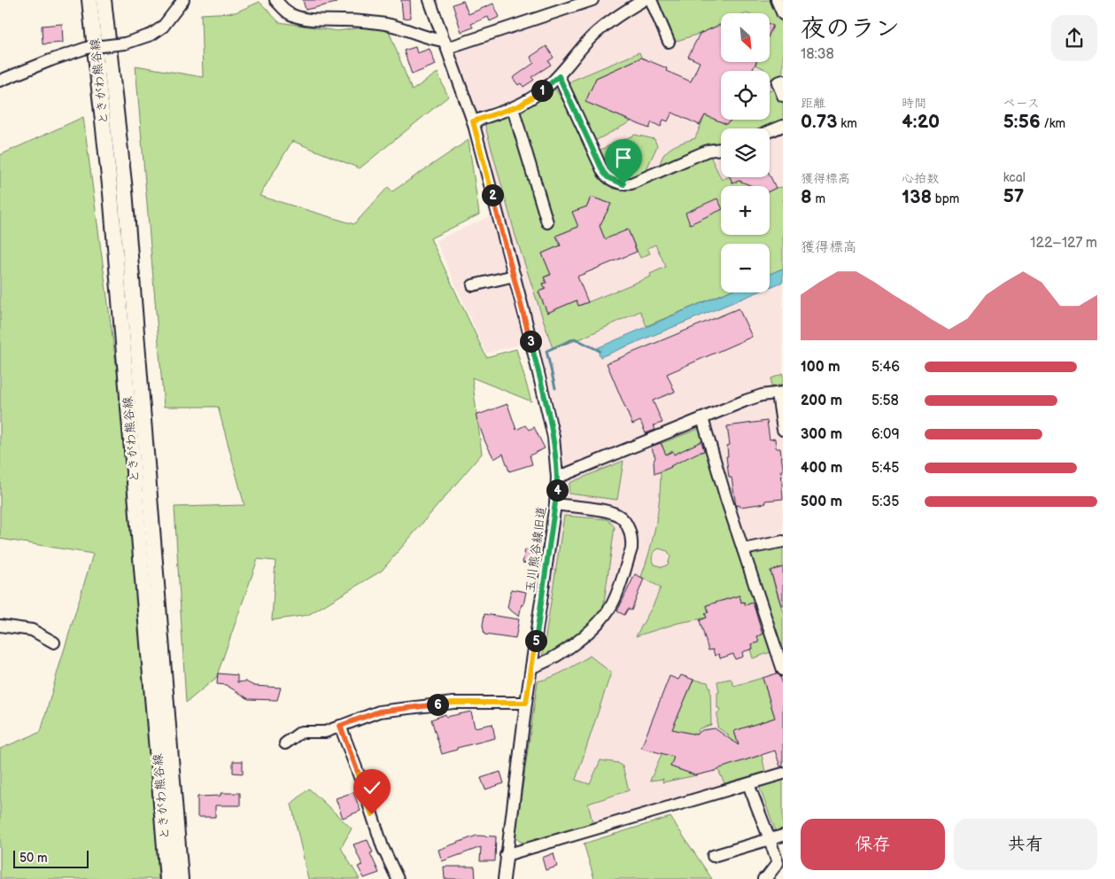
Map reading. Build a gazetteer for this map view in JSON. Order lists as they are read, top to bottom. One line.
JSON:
{"streets":{"main road":["ときがわ熊谷線"],"street":["玉川熊谷線旧道"]},"scale_bar":"50 m","north":"bottom right","page":{"heading":["夜のラン","18:38"],"map_buttons":["+","−"],"stats":[["距離","0.73 km"],["時間","4:20"],["ペース","5:56 /km"],["獲得標高","8 m"],["心拍数","138 bpm"],["kcal","57"]],"pins":["1","2","3","4","5","6"],"chart":["獲得標高","122–127 m"],"list":[{"name":"100 m","note":"5:46"},{"name":"200 m","note":"5:58"},{"name":"300 m","note":"6:09"},{"name":"400 m","note":"5:45"},{"name":"500 m","note":"5:35"}],"buttons":["保存","共有"],"scale":"50 m"}}
